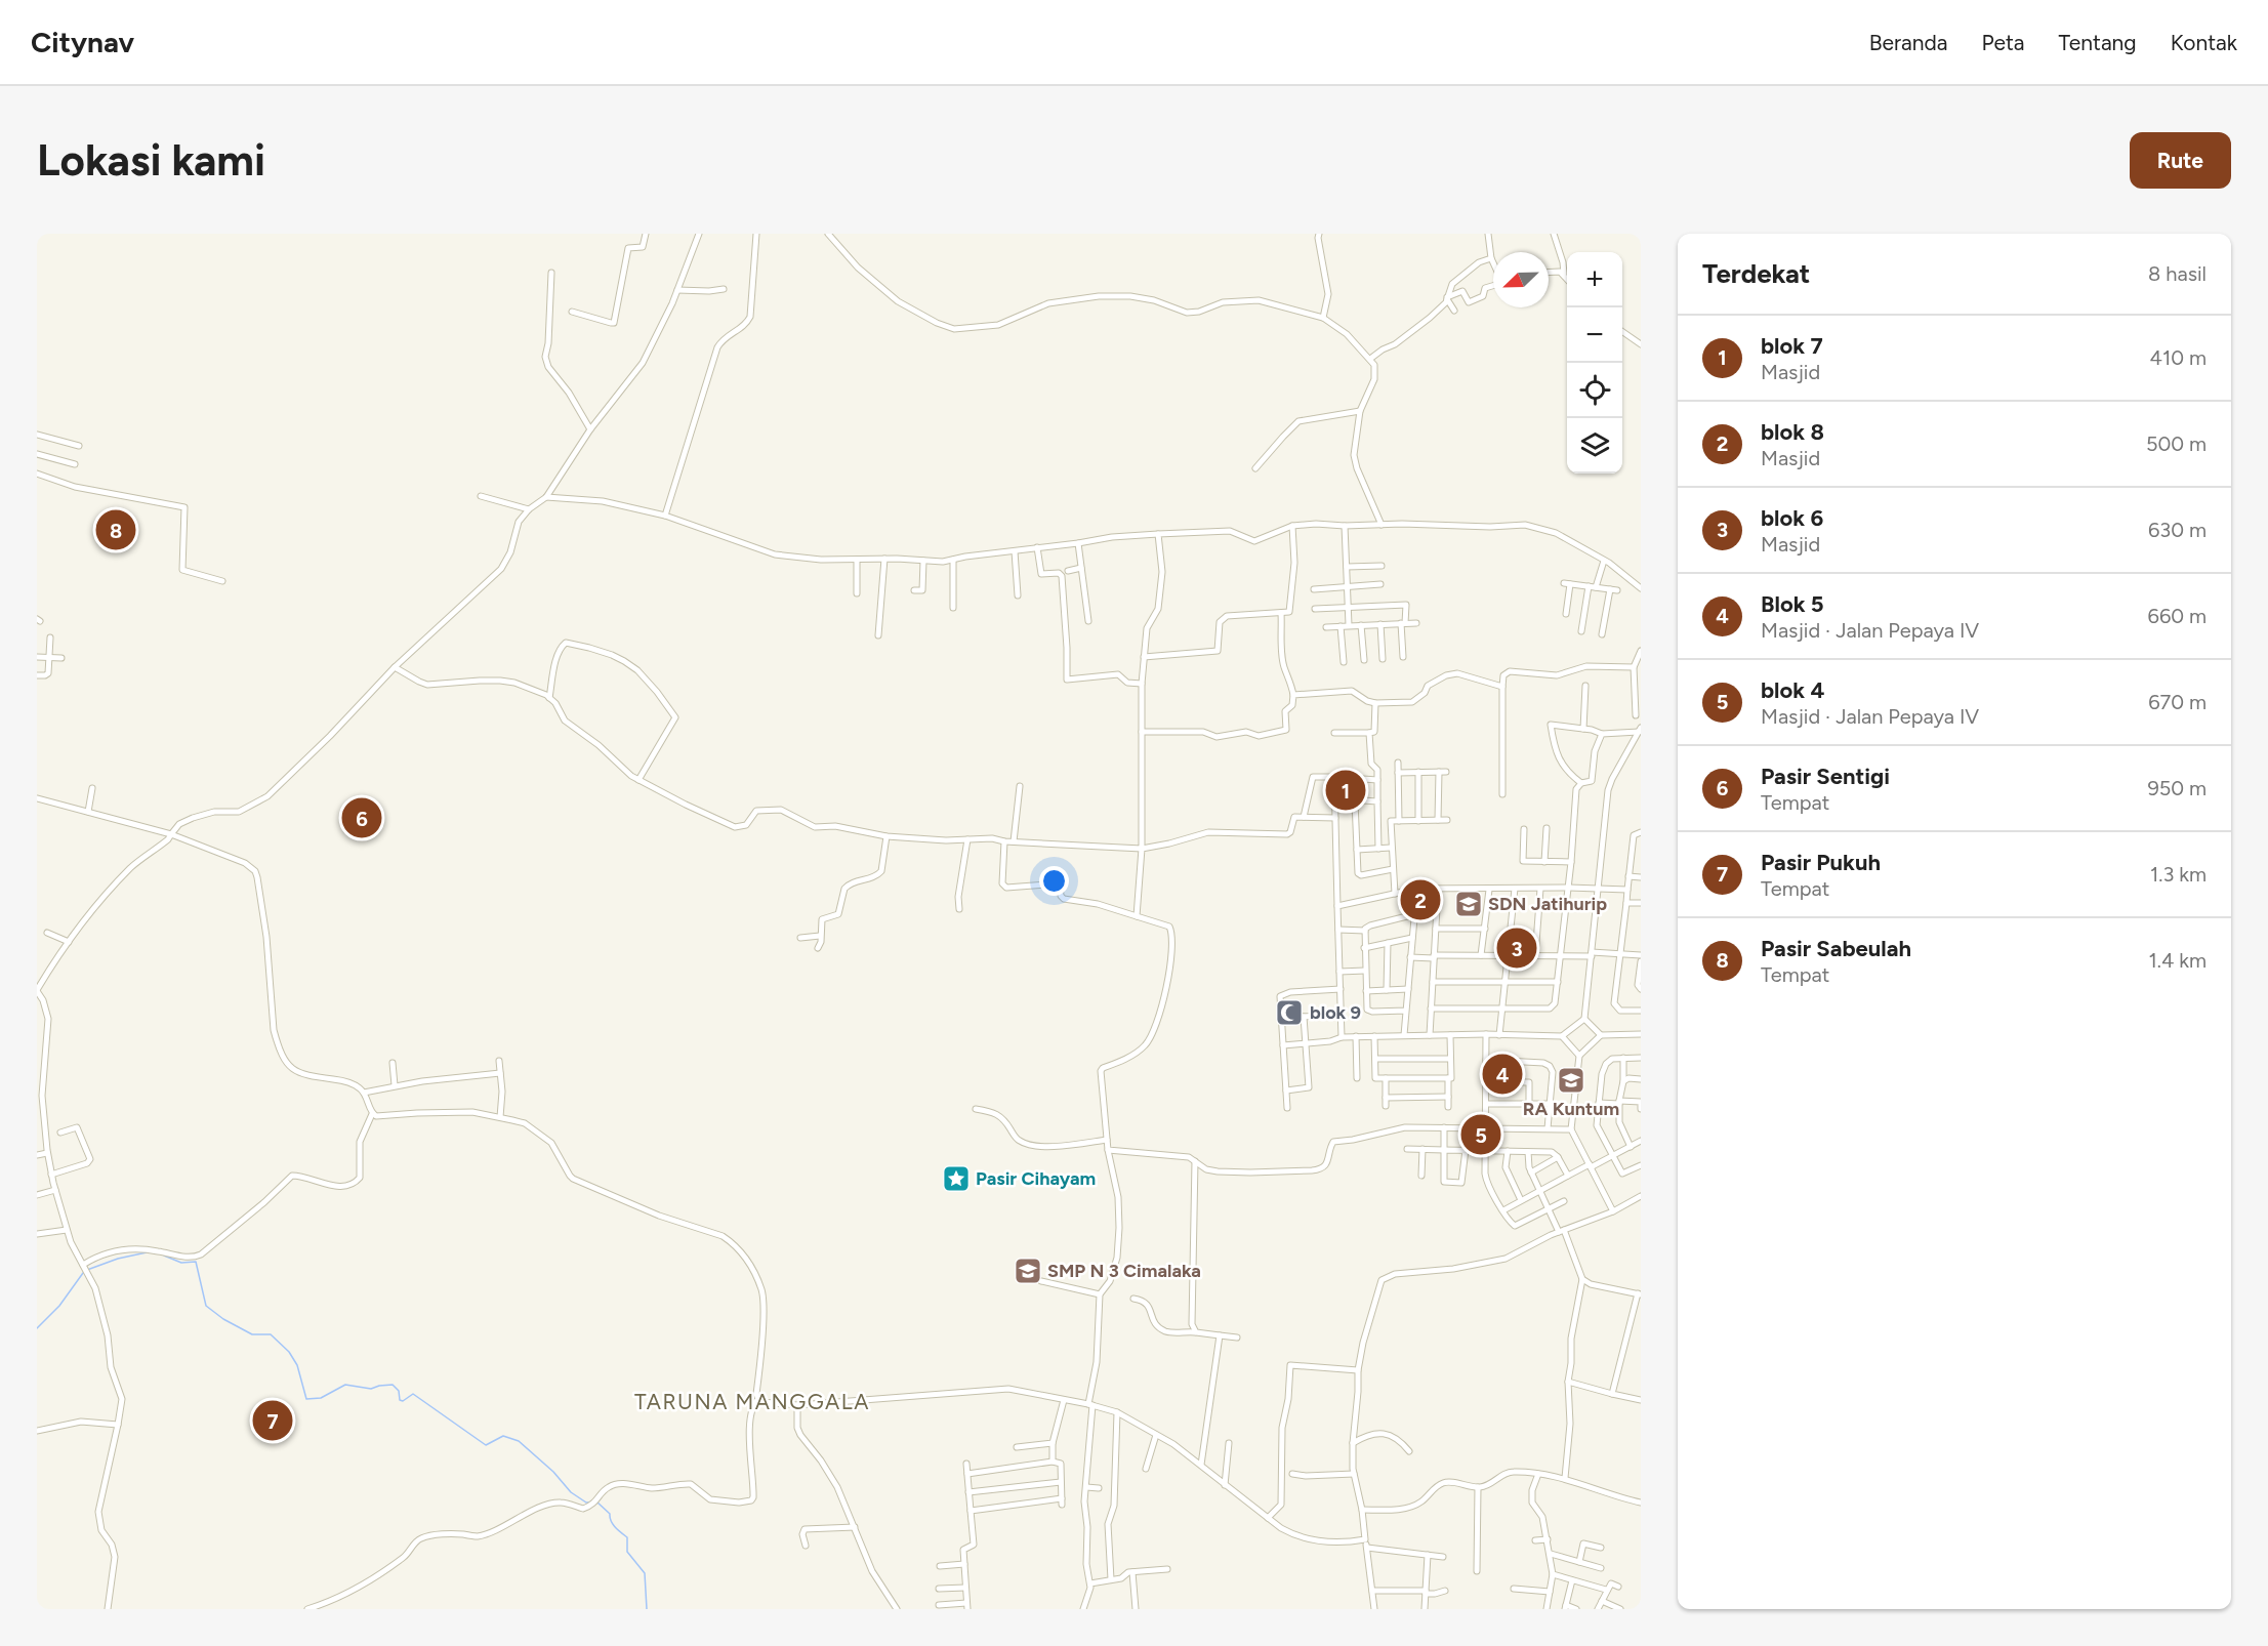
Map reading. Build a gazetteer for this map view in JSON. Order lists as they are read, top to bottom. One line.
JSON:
{"districts":["TARUNA MANGGALA"],"places":{"school or university":["SDN Jatihurip","RA Kuntum","SMP N 3 Cimalaka"],"mosque":["blok 9"],"place":["Pasir Cihayam"]},"north":"bottom left","page":{"header":"Citynav","nav":["Beranda","Peta","Tentang","Kontak"],"buttons":"Rute","title":"Lokasi kami","heading":["Terdekat","8 hasil"],"map_buttons":["+","−"],"list":[{"mark":"1","name":"blok 7","note":"Masjid","value":"410 m"},{"mark":"2","name":"blok 8","note":"Masjid","value":"500 m"},{"mark":"3","name":"blok 6","note":"Masjid","value":"630 m"},{"mark":"4","name":"Blok 5","note":"Masjid · Jalan Pepaya IV","value":"660 m"},{"mark":"5","name":"blok 4","note":"Masjid · Jalan Pepaya IV","value":"670 m"},{"mark":"6","name":"Pasir Sentigi","note":"Tempat","value":"950 m"},{"mark":"7","name":"Pasir Pukuh","note":"Tempat","value":"1.3 km"},{"mark":"8","name":"Pasir Sabeulah","note":"Tempat","value":"1.4 km"}],"pins":["8","1","6","2","3","4","5","7"]}}
